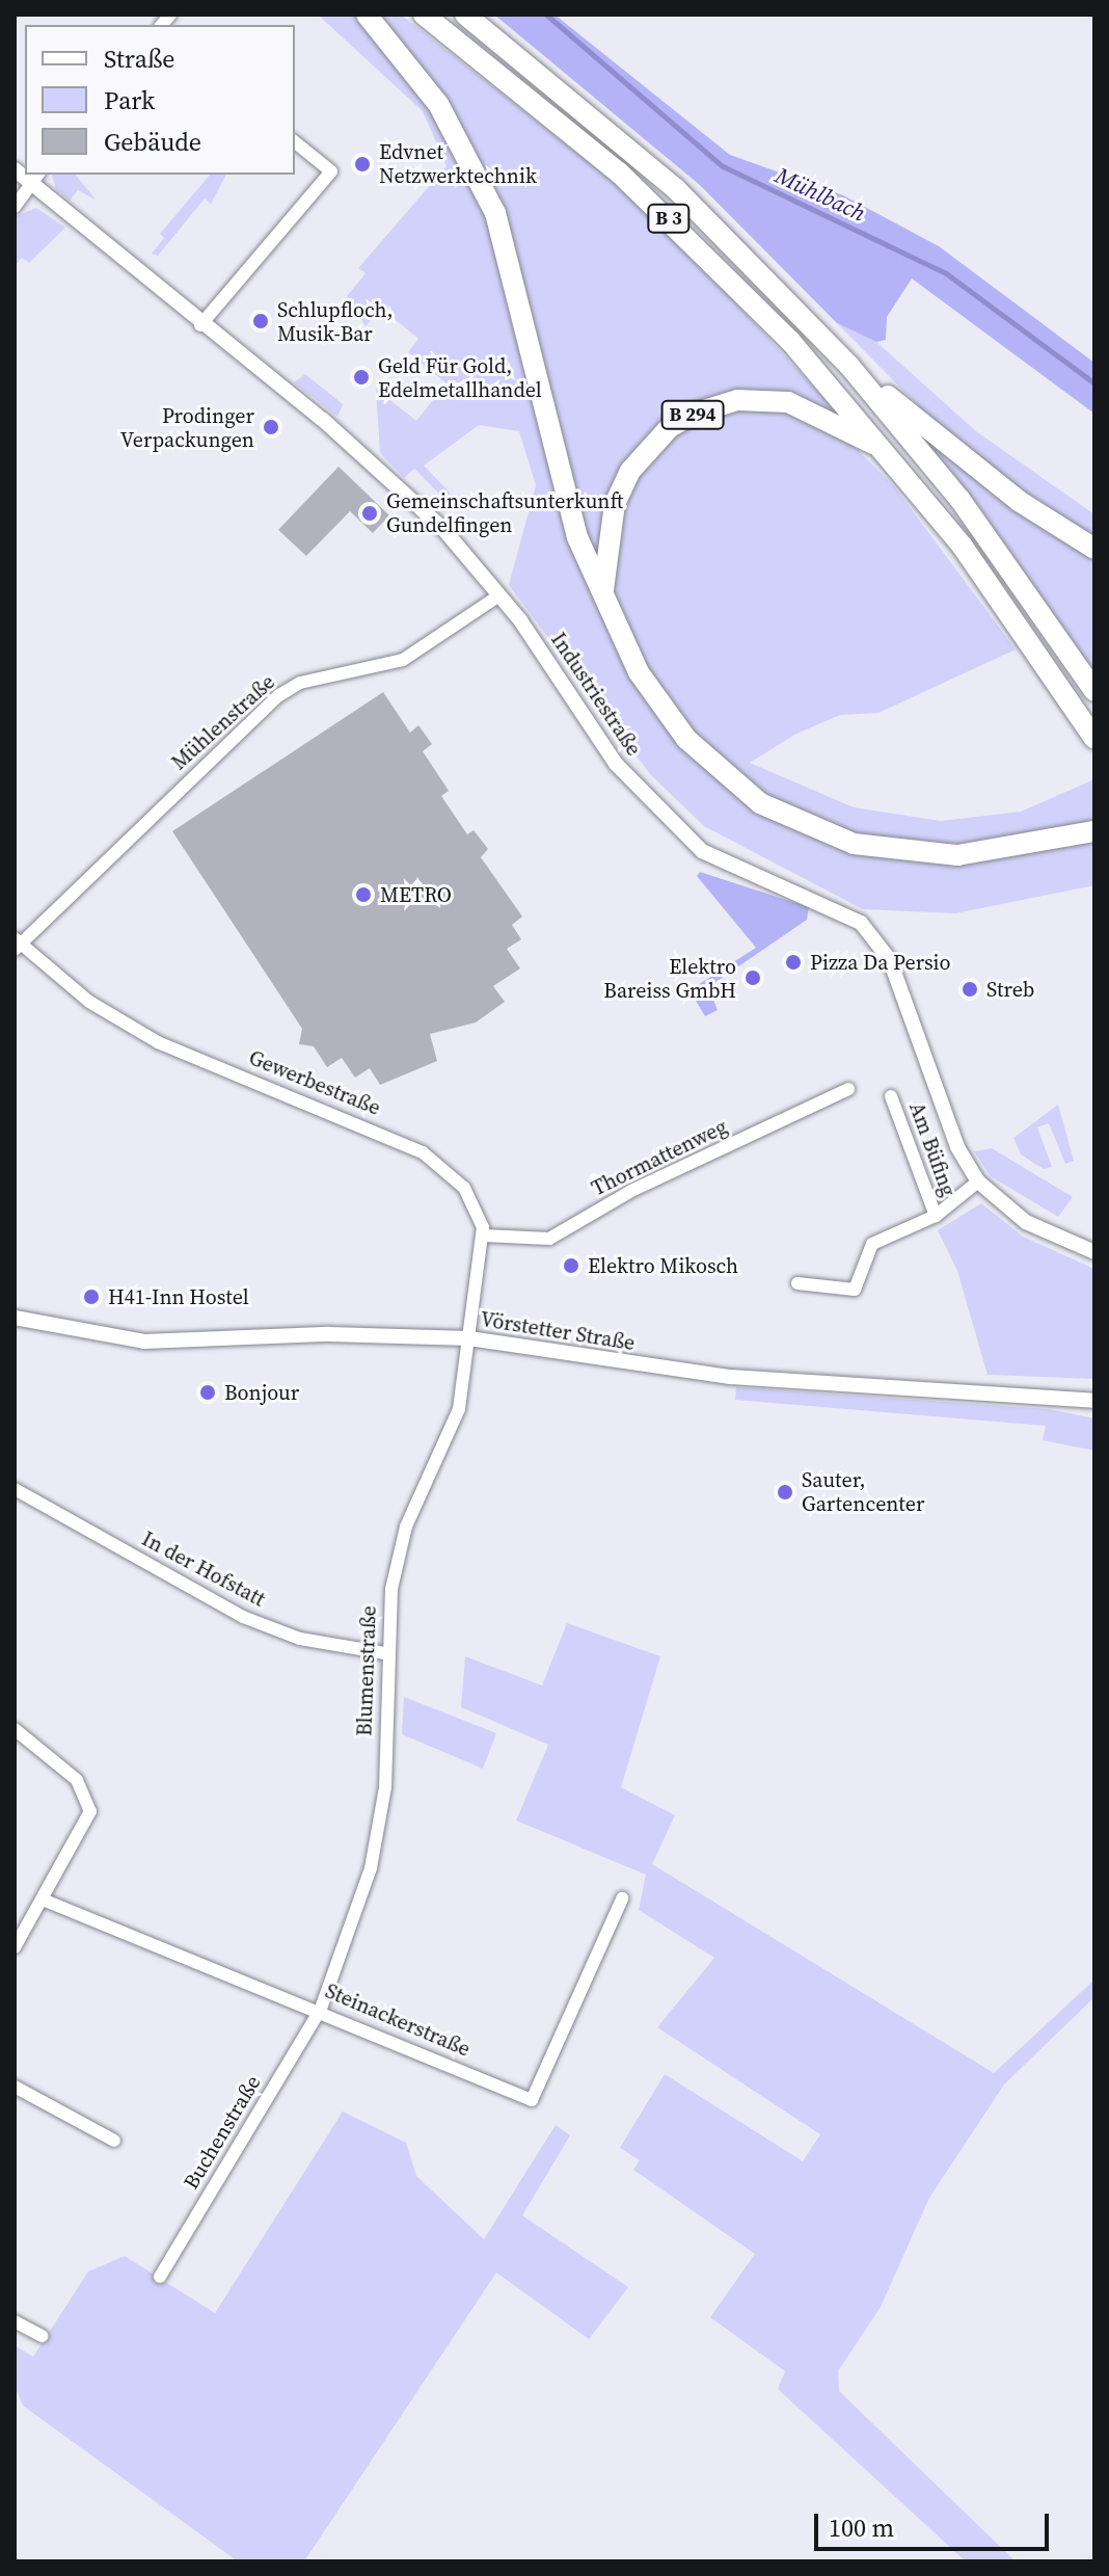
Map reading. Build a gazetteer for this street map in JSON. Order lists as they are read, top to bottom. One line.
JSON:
{"streets":{"highway":["B 3","B 294"],"street":["Industriestraße","Mühlenstraße","Gewerbestraße","Am Büfing","Thormattenweg","Vörstetter Straße","In der Hofstatt","Blumenstraße","Steinackerstraße","Buchenstraße"]},"crossings":[["B 3","B 294"],["Industriestraße","Mühlenstraße"],["Industriestraße","Am Büfing"],["Mühlenstraße","Gewerbestraße"],["Gewerbestraße","Thormattenweg"],["Vörstetter Straße","Blumenstraße"],["In der Hofstatt","Blumenstraße"],["Blumenstraße","Steinackerstraße"],["Blumenstraße","Buchenstraße"],["Steinackerstraße","Buchenstraße"]],"water":["Mühlbach"],"places":["Edvnet Netzwerktechnik","Schlupfloch, Musik-Bar","Geld Für Gold, Edelmetallhandel","Prodinger Verpackungen","Gemeinschaftsunterkunft Gundelfingen","METRO","Pizza Da Persio","Elektro Bareiss GmbH","Streb","Elektro Mikosch","H41-Inn Hostel","Bonjour","Sauter, Gartencenter"],"legend":["Straße","Park","Gebäude"],"scale_bar":"100 m"}
